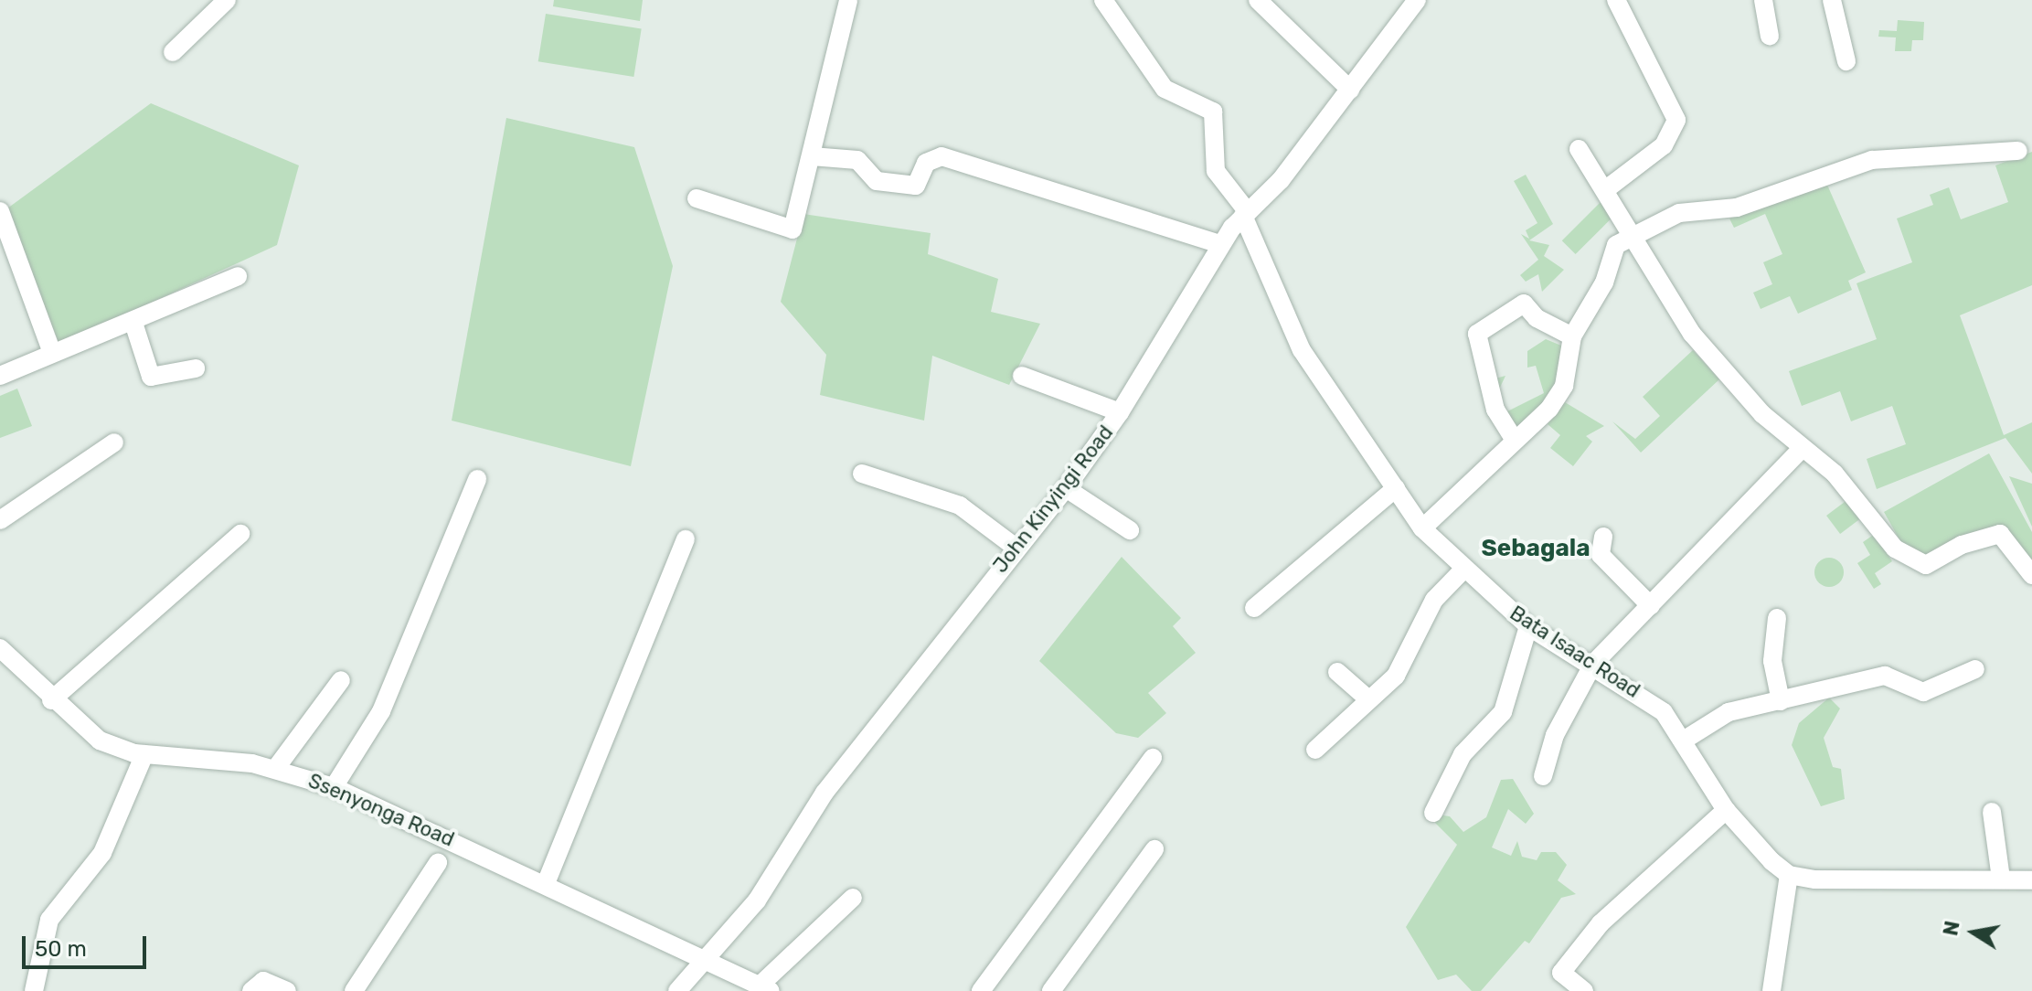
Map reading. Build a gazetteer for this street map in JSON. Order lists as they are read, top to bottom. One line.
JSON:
{"streets":{"street":["John Kinyingi Road","Bata Isaac Road","Ssenyonga Road"]},"crossings":[["John Kinyingi Road","Bata Isaac Road"],["John Kinyingi Road","Ssenyonga Road"]],"districts":["Sebagala"],"scale_bar":"50 m","north":"left"}
